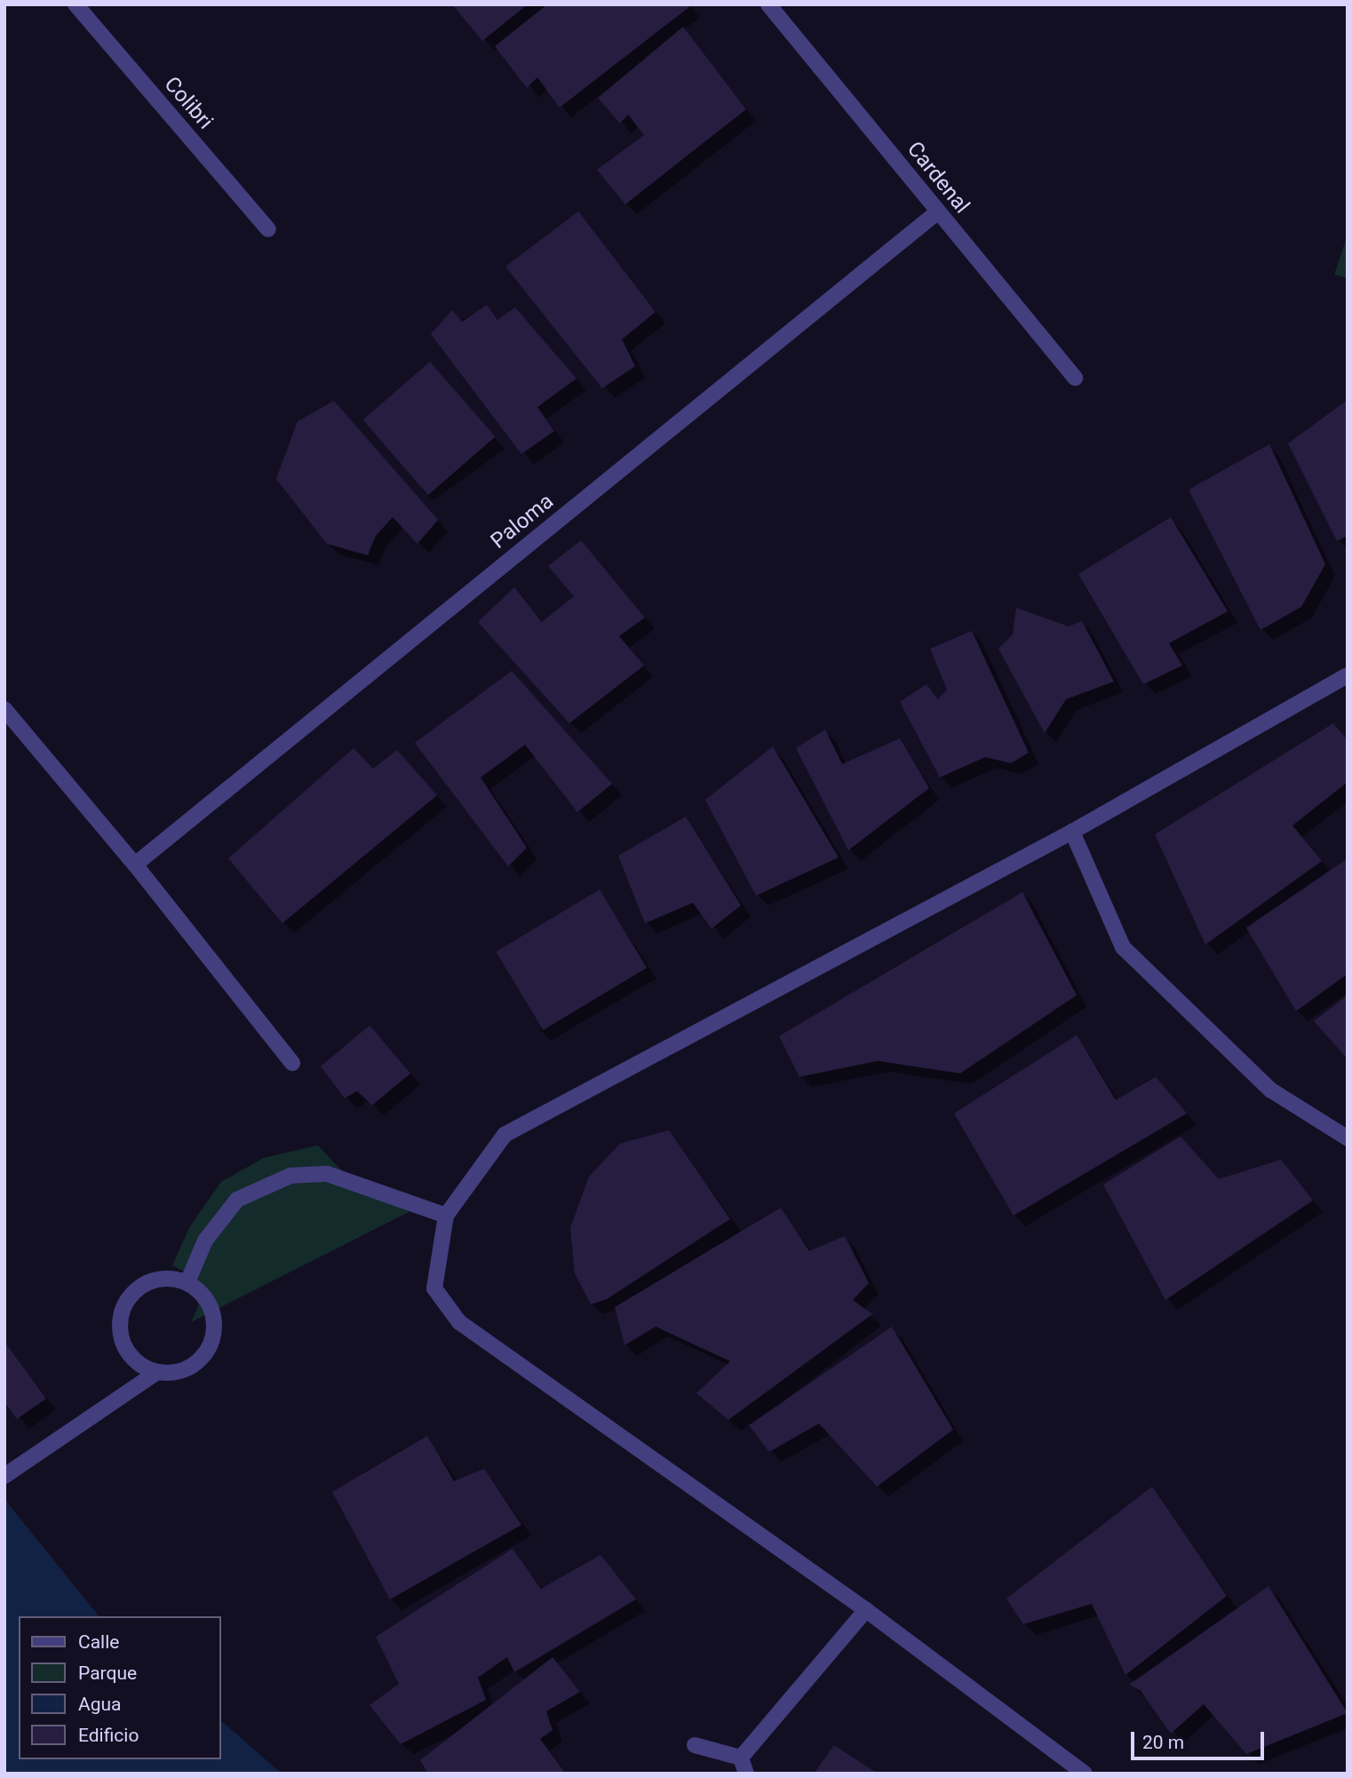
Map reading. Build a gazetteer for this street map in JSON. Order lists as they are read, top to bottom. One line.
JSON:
{"streets":{"street":["Colibri","Cardenal","Paloma"]},"crossings":[["Cardenal","Paloma"]],"legend":["Calle","Parque","Agua","Edificio"],"scale_bar":"20 m"}
